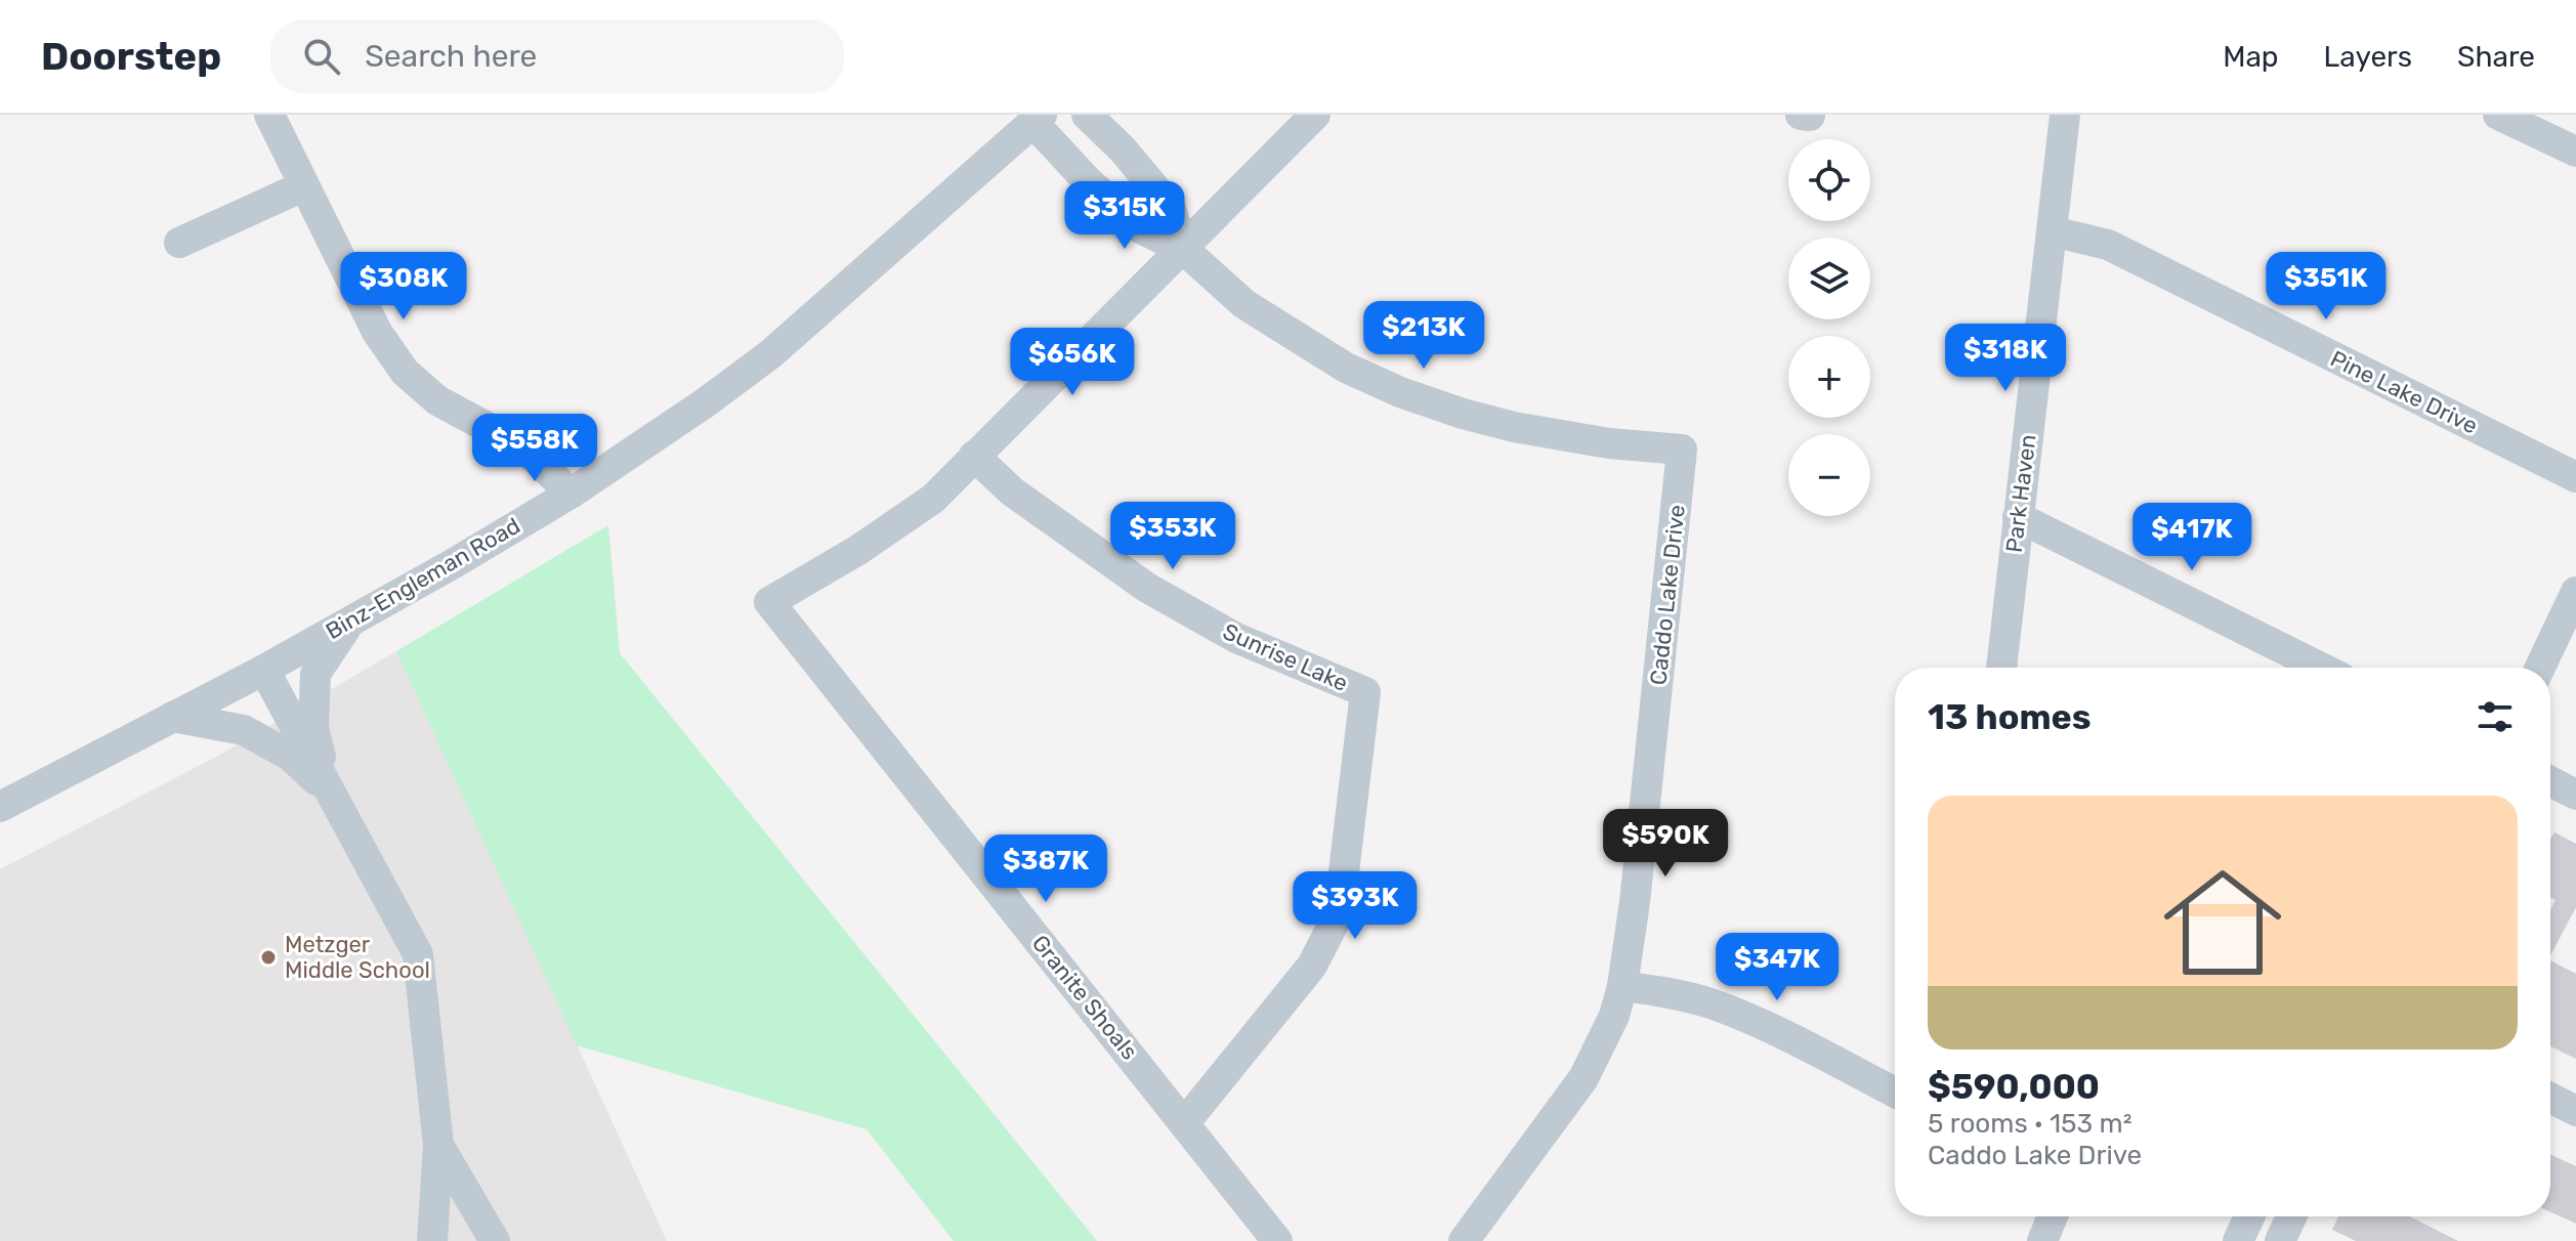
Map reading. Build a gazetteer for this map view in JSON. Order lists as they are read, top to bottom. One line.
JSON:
{"streets":{"street":["Pine Lake Drive","Park Haven","Binz-Engleman Road","Caddo Lake Drive","Sunrise Lake","Granite Shoals"]},"crossings":[["Pine Lake Drive","Park Haven"],["Binz-Engleman Road","Caddo Lake Drive"],["Sunrise Lake","Granite Shoals"]],"places":["Metzger Middle School"],"page":{"header":"Doorstep","search":"Search here","nav":["Map","Layers","Share"],"map_buttons":["+","−"],"price":["$315K","$308K","$351K","$213K","$318K","$656K","$558K","$353K","$417K","$590K","$387K","$393K","$347K"],"heading":"13 homes","list":[{"name":"$590,000","note":"5 rooms · 153 m² · Caddo Lake Drive"}]}}
